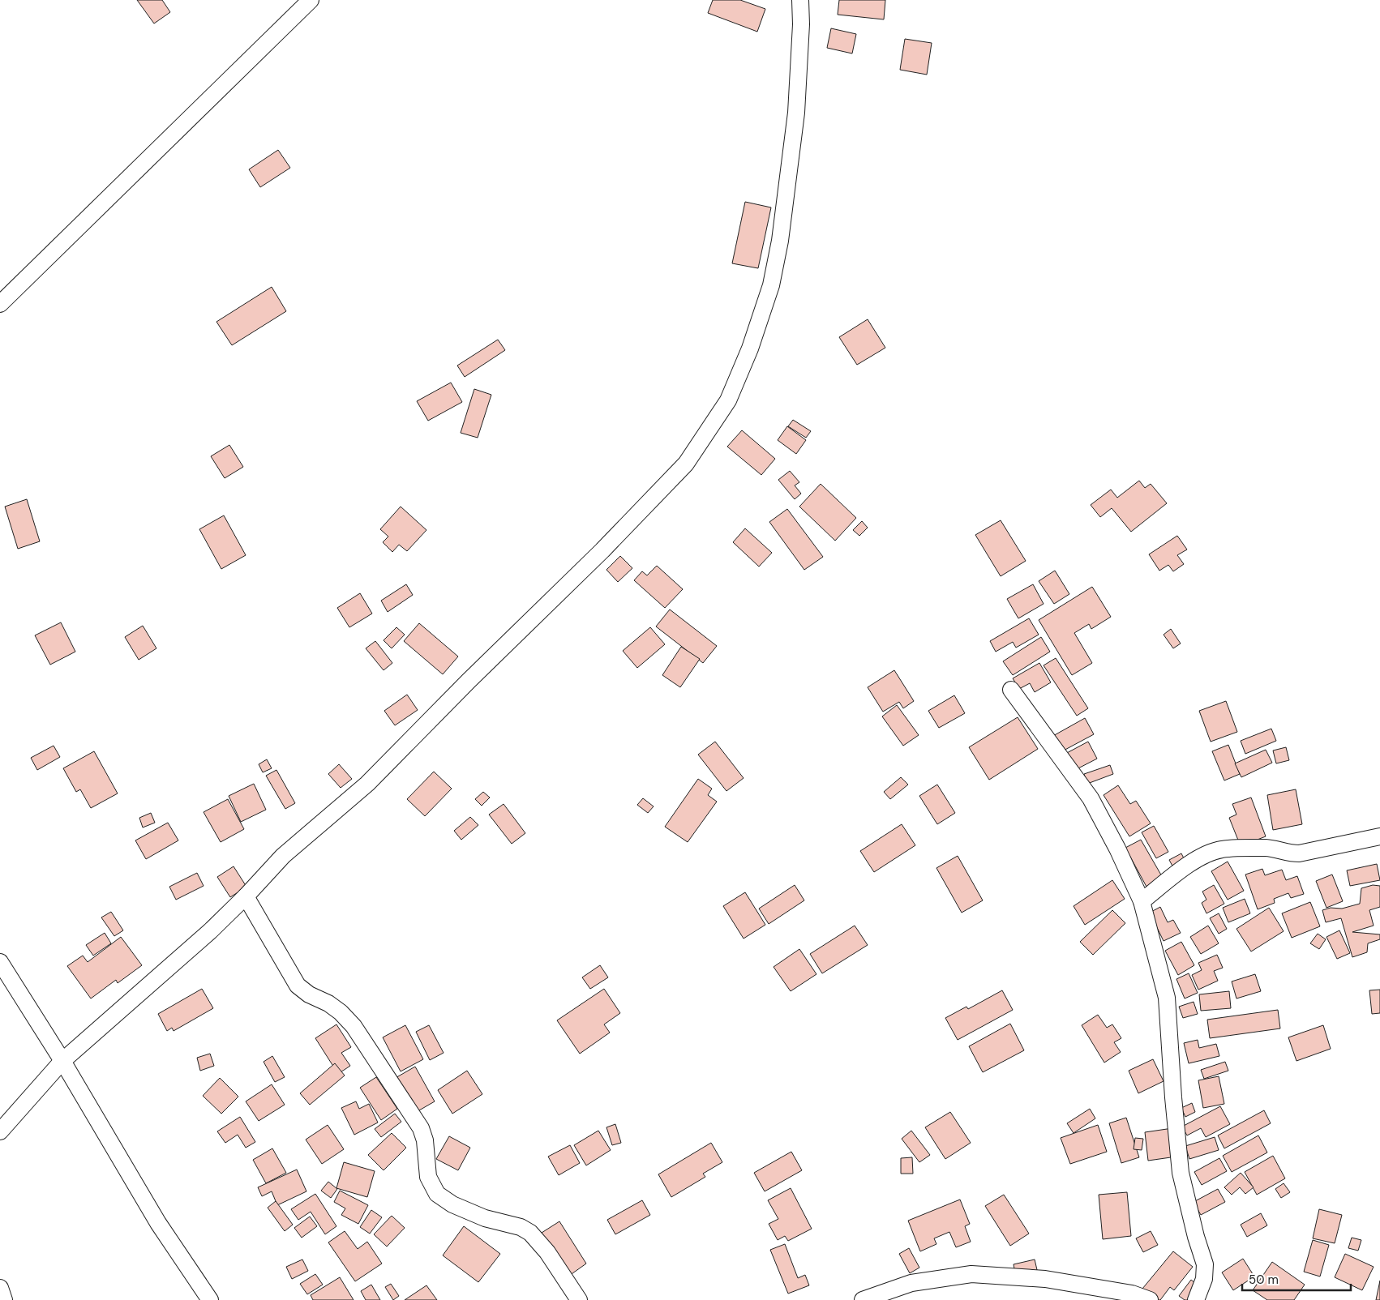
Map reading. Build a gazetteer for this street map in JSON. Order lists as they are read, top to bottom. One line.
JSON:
{"scale_bar":"50 m"}
